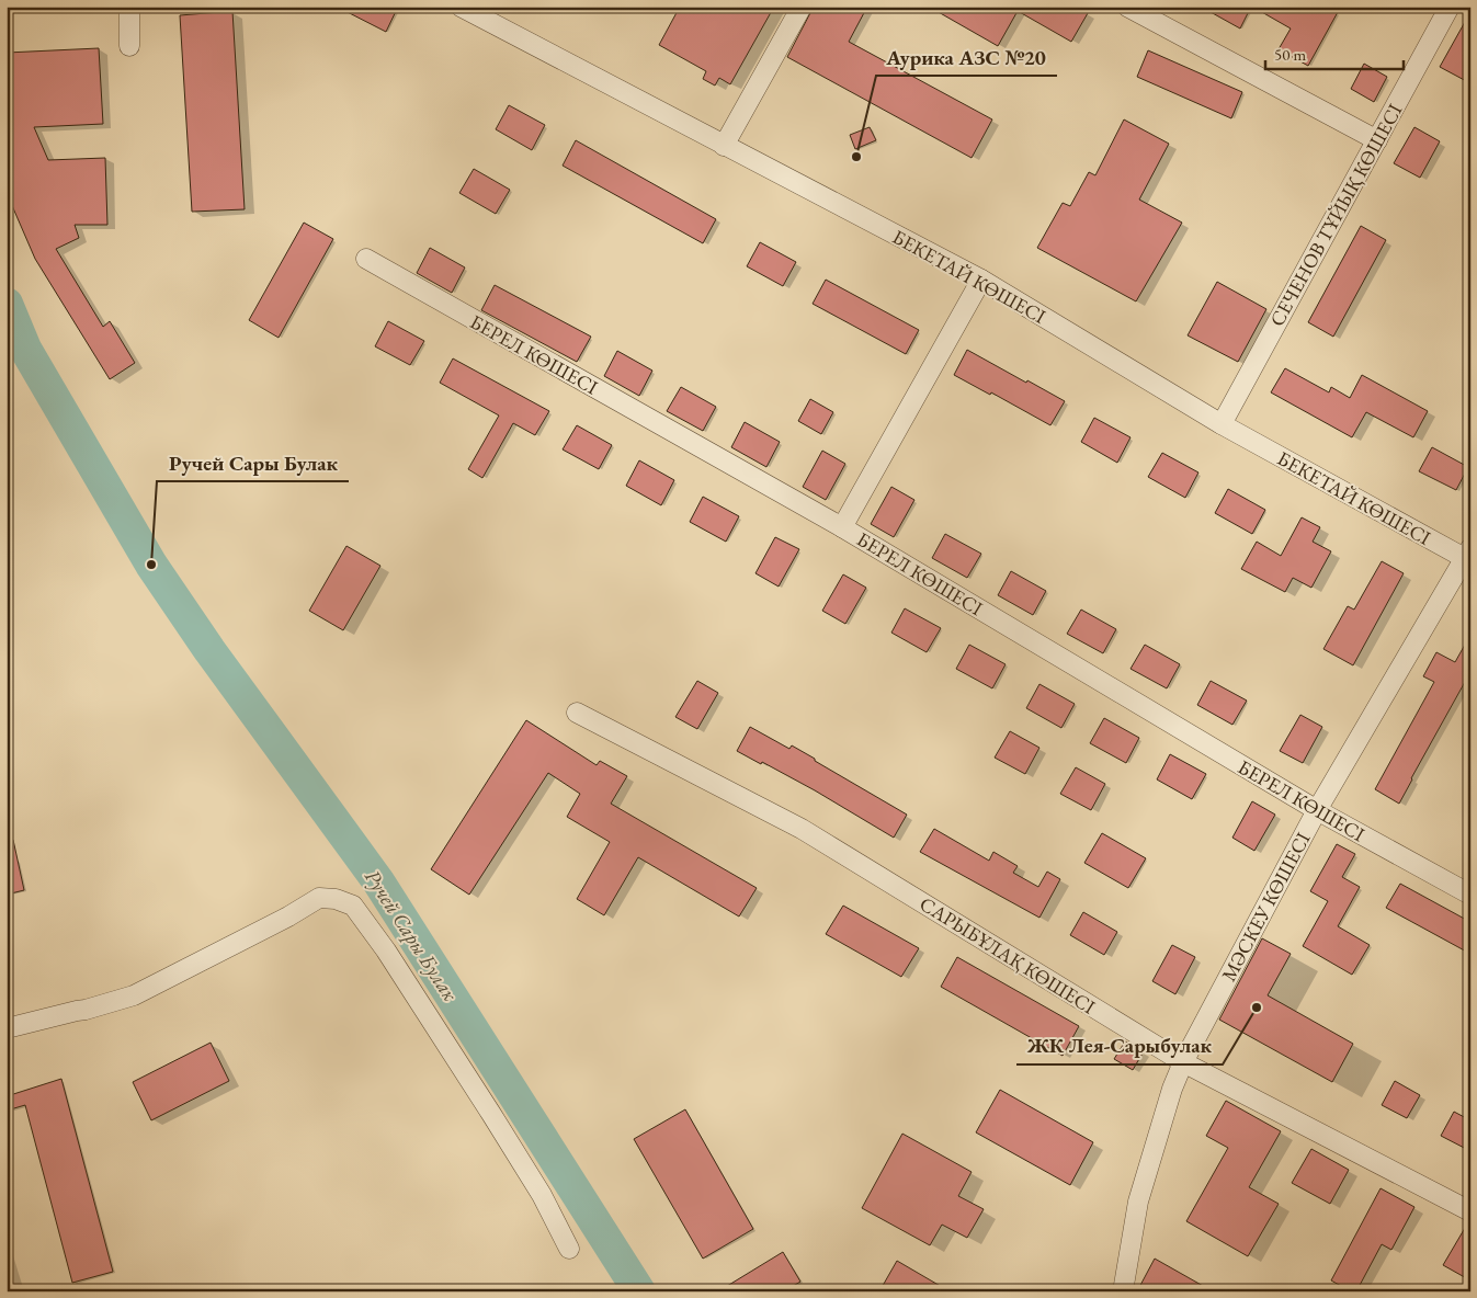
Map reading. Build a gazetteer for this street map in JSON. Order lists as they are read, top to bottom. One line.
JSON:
{"streets":{"street":["СЕЧЕНОВ ТҰЙЫҚ КӨШЕСІ","БЕКЕТАЙ КӨШЕСІ","БЕРЕЛ КӨШЕСІ","МӘСКЕУ КӨШЕСІ","САРЫБҰЛАҚ КӨШЕСІ"]},"crossings":[["СЕЧЕНОВ ТҰЙЫҚ КӨШЕСІ","БЕКЕТАЙ КӨШЕСІ"],["БЕКЕТАЙ КӨШЕСІ","МӘСКЕУ КӨШЕСІ"],["БЕРЕЛ КӨШЕСІ","МӘСКЕУ КӨШЕСІ"],["МӘСКЕУ КӨШЕСІ","САРЫБҰЛАҚ КӨШЕСІ"]],"water":["Ручей Сары Булак"],"places":["Аурика АЗС №20","Ручей Сары Булак","ЖК Лея-Сарыбулак"],"scale_bar":"50 m"}
